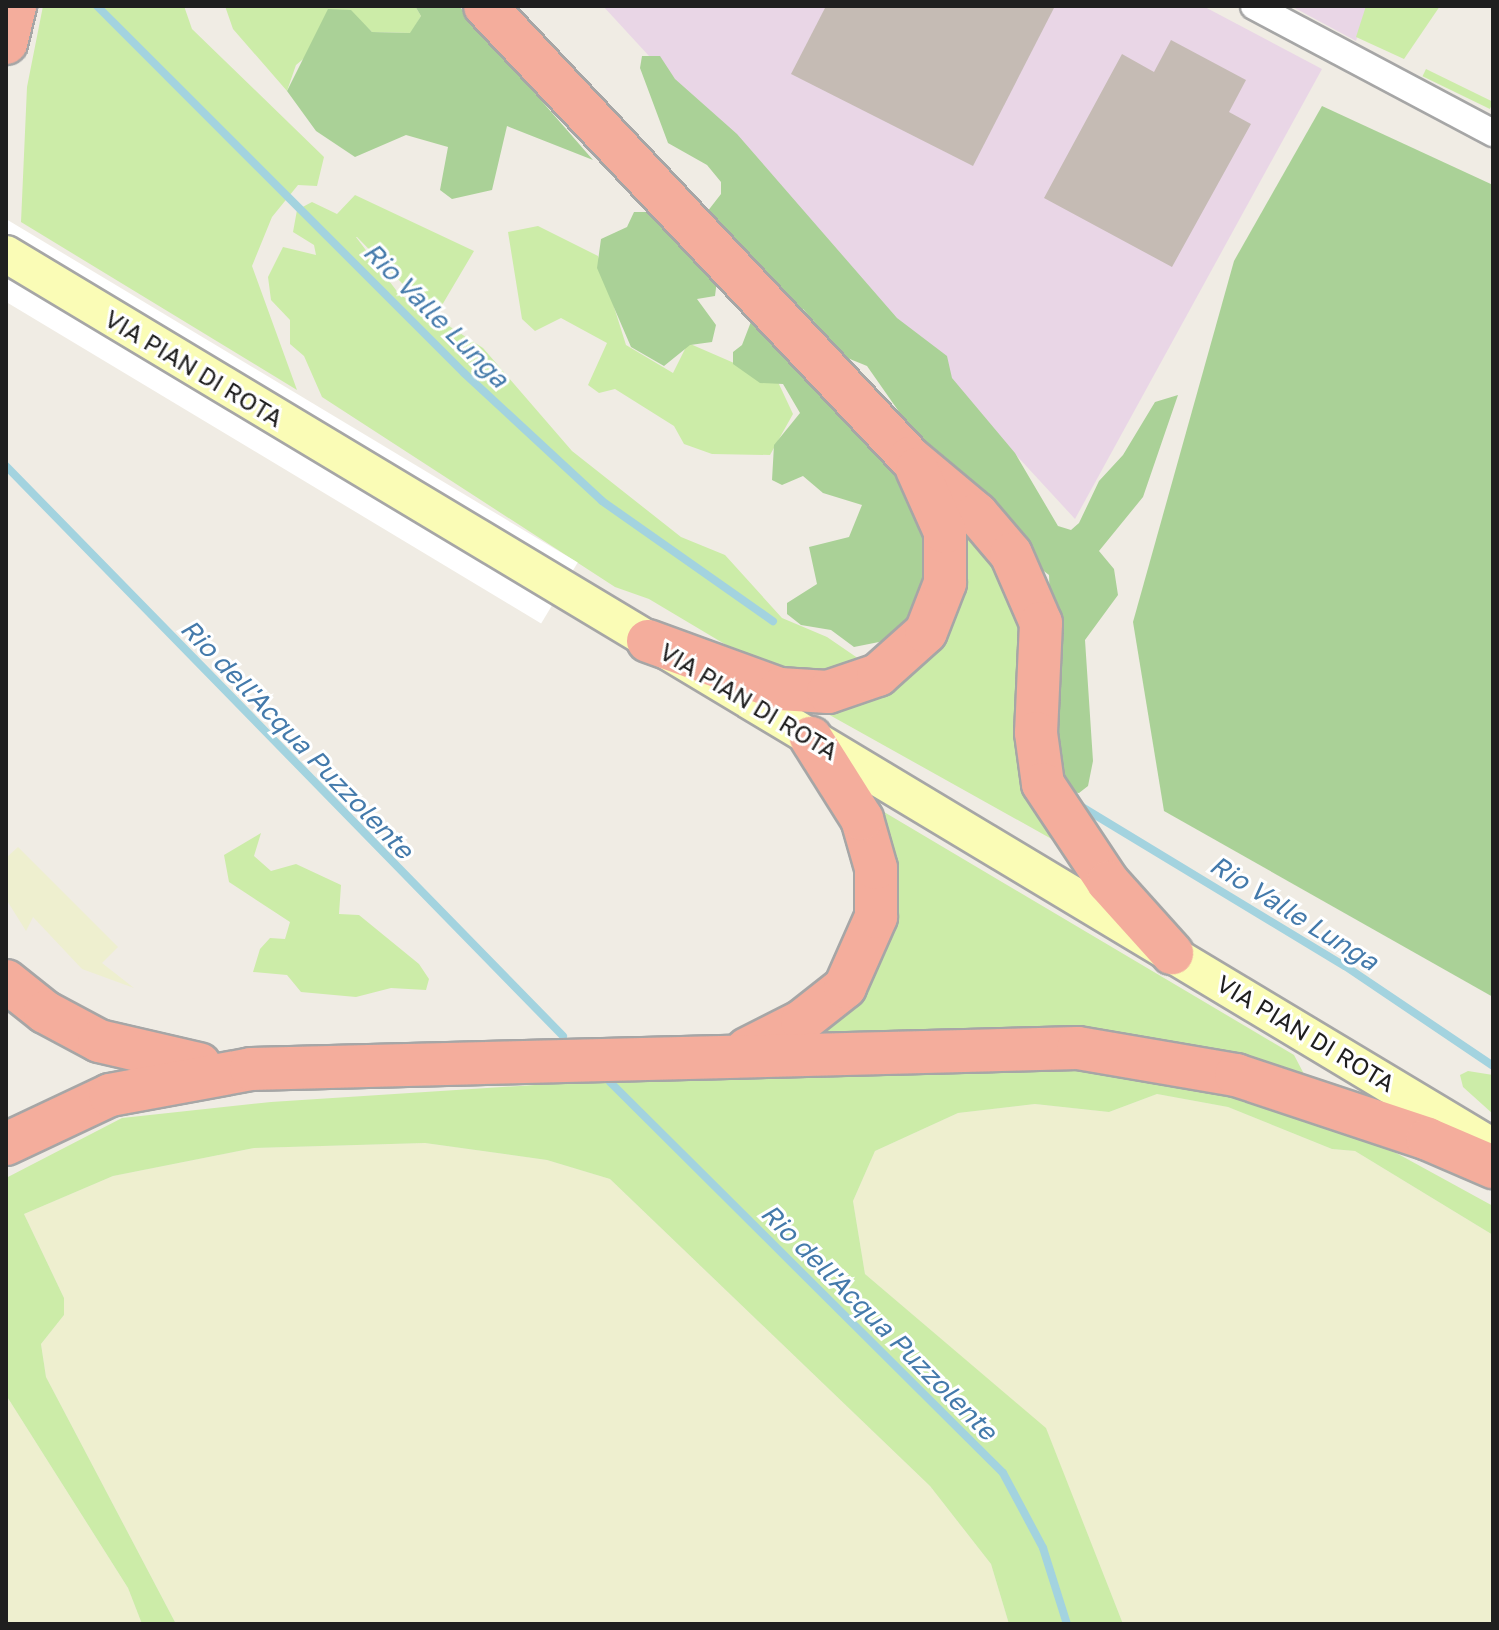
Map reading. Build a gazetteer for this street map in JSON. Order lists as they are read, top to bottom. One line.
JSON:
{"streets":{"main road":["VIA PIAN DI ROTA"]},"water":["Rio Valle Lunga","Rio dell'Acqua Puzzolente"]}
